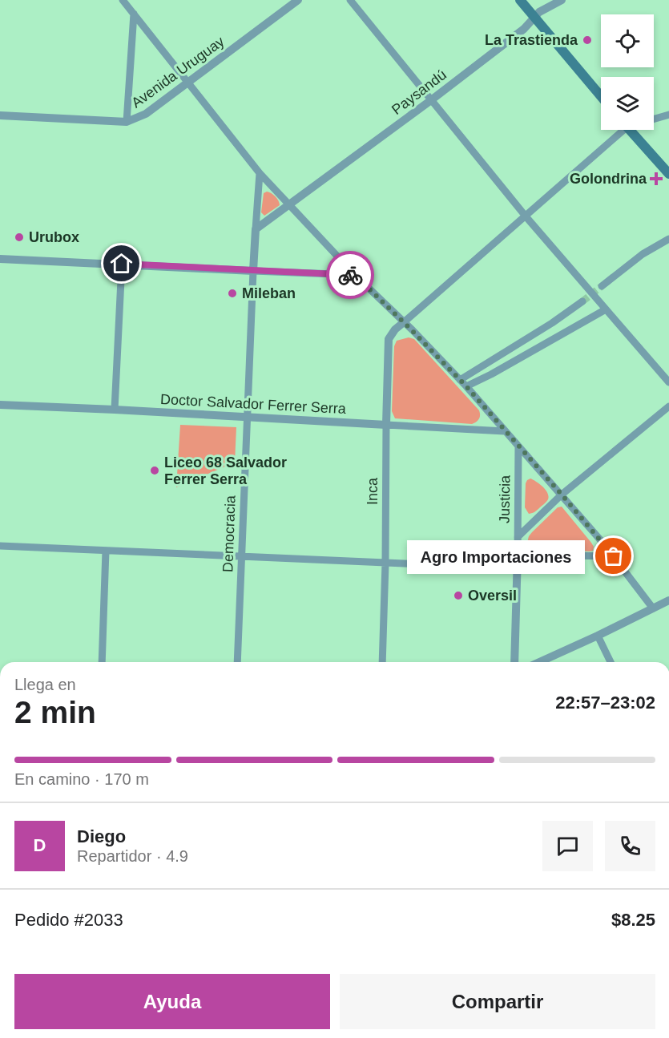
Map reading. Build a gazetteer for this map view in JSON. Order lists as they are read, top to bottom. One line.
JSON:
{"streets":{"street":["Avenida Uruguay","Paysandú","Doctor Salvador Ferrer Serra","Inca","Justicia","Democracia"]},"crossings":[["Doctor Salvador Ferrer Serra","Inca"],["Doctor Salvador Ferrer Serra","Democracia"]],"places":{"other":["La Trastienda","Urubox","Mileban","Liceo 68 Salvador Ferrer Serra","Agro Importaciones","Oversil"],"health":["Golondrina"]},"page":{"bubble":"Agro Importaciones","heading":["2 min","Llega en","22:57–23:02"],"panel":["Diego","Repartidor · 4.9","Pedido #2033","$8.25"],"bar":"En camino · 170 m","round":"D","buttons":["Ayuda","Compartir"]}}
